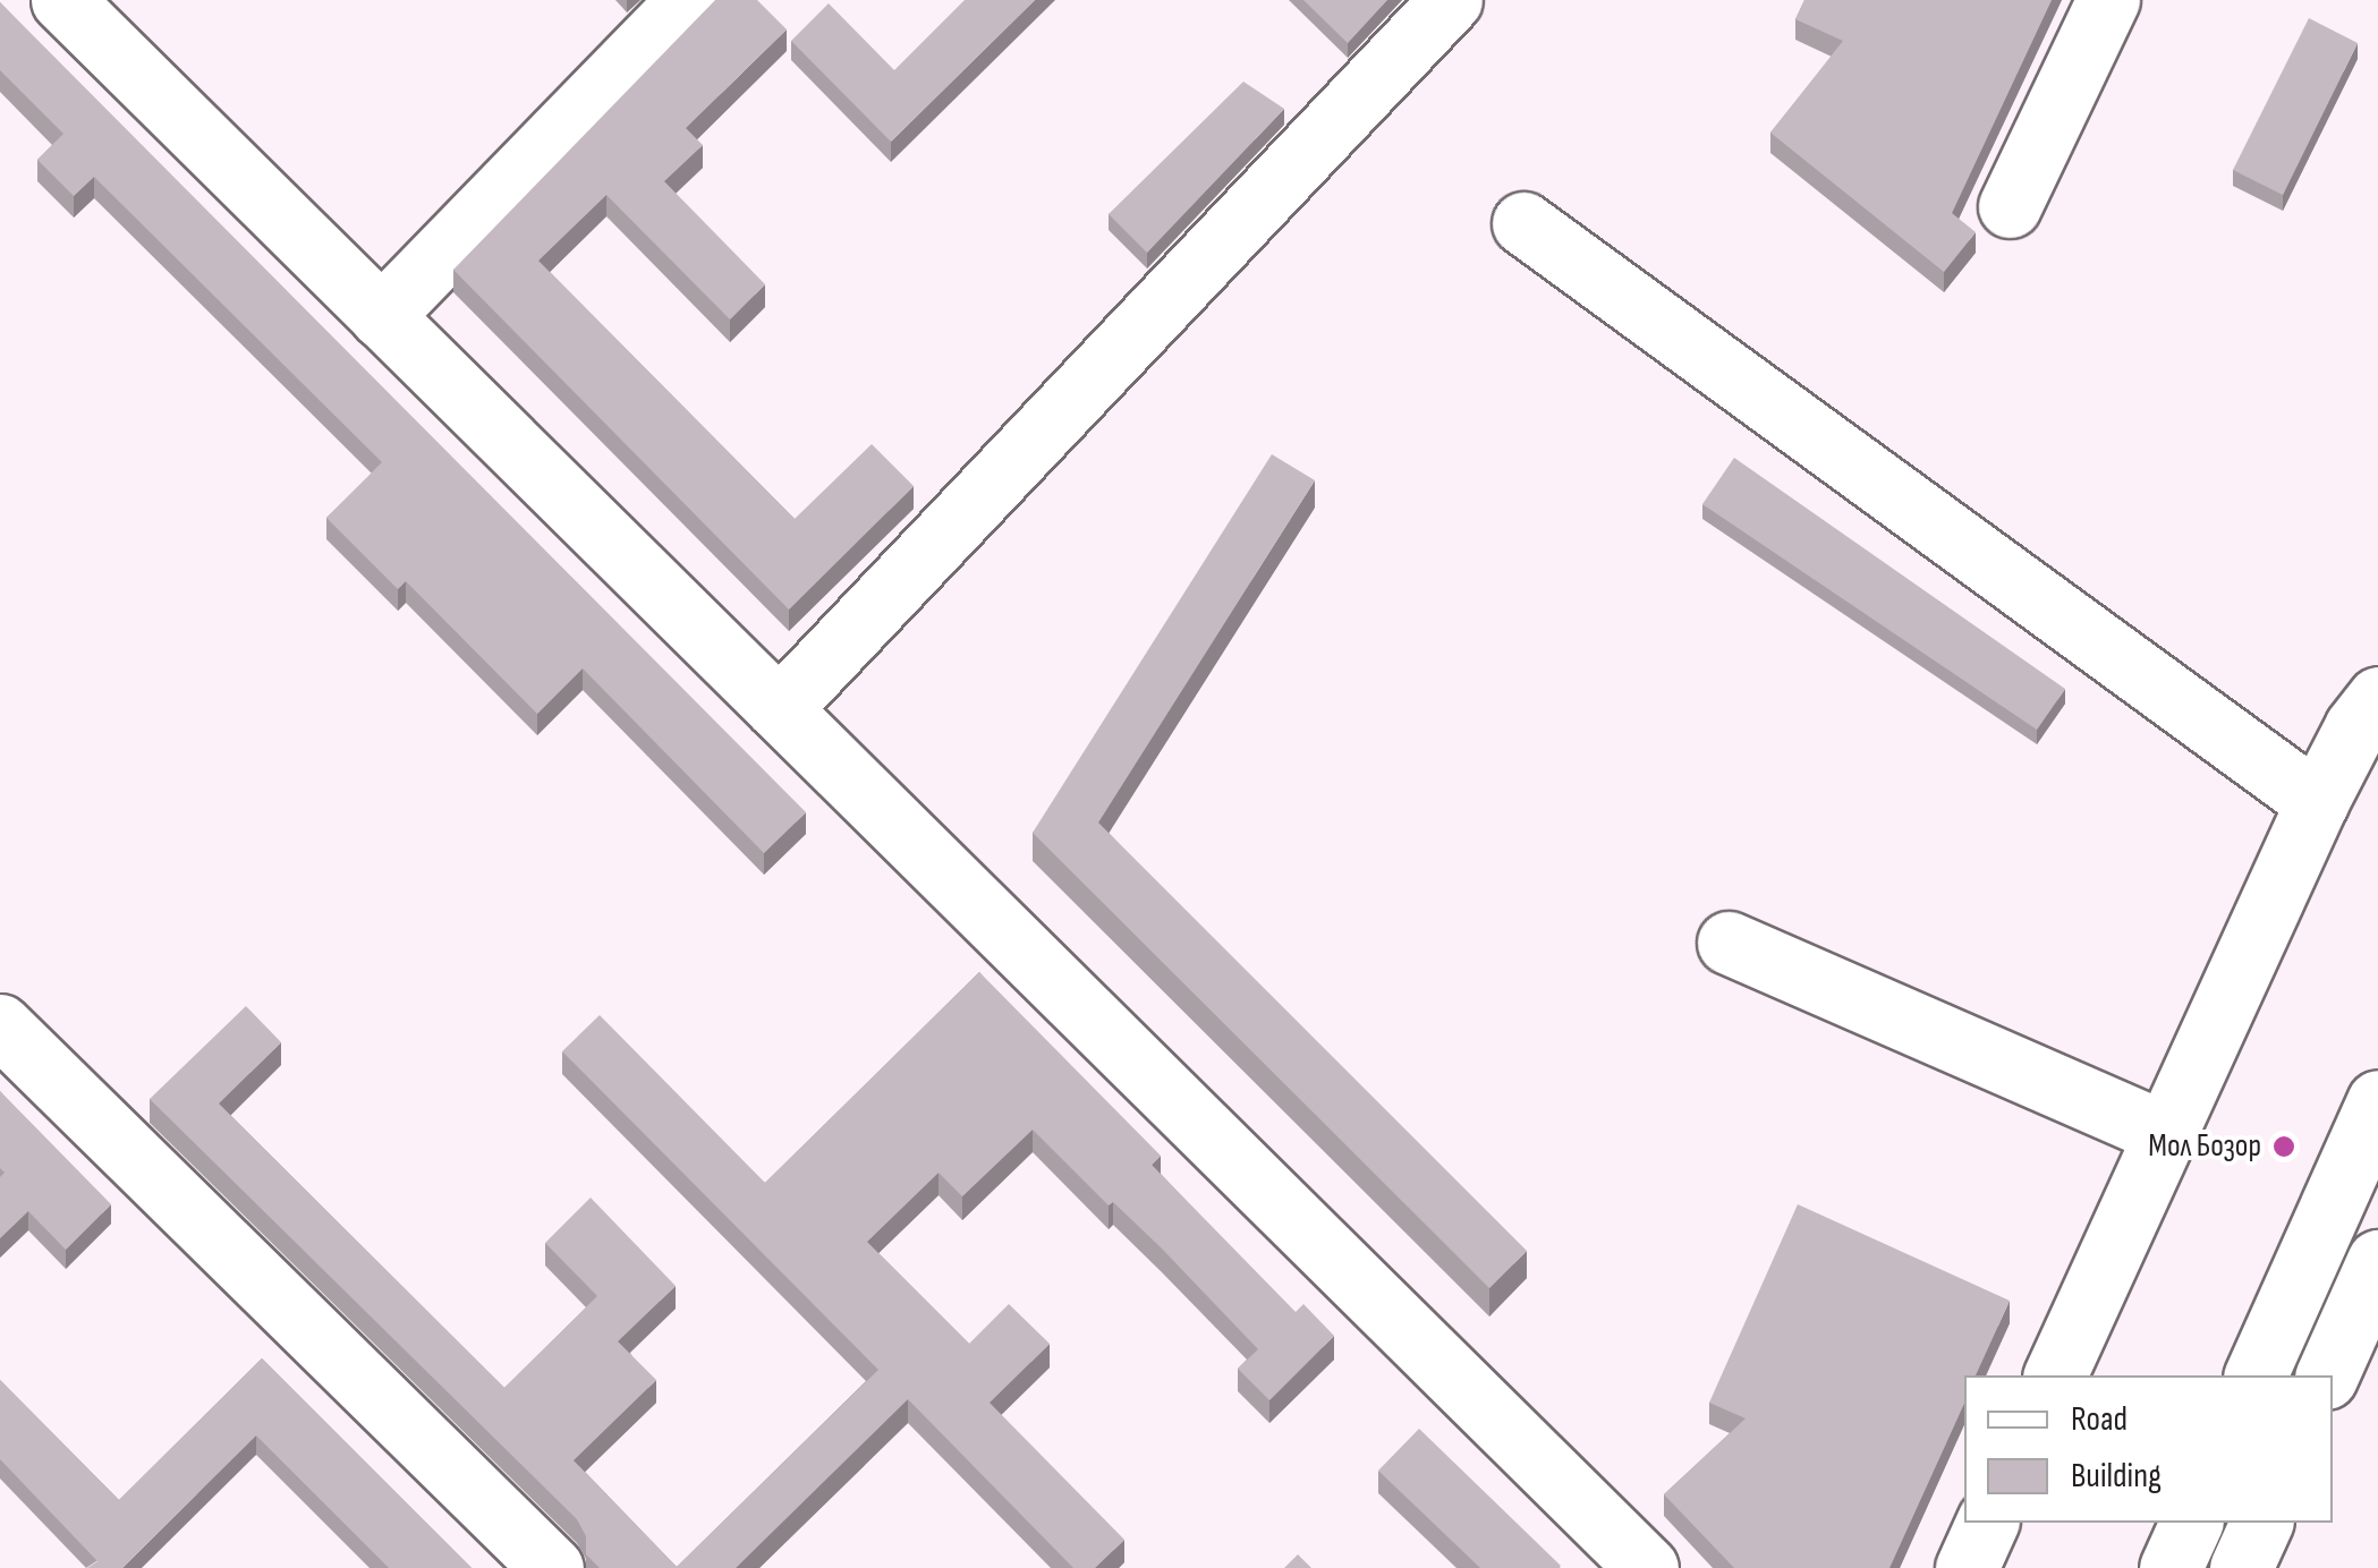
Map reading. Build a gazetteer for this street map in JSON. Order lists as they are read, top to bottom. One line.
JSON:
{"places":["Мол Бозор"],"legend":["Road","Building"]}
